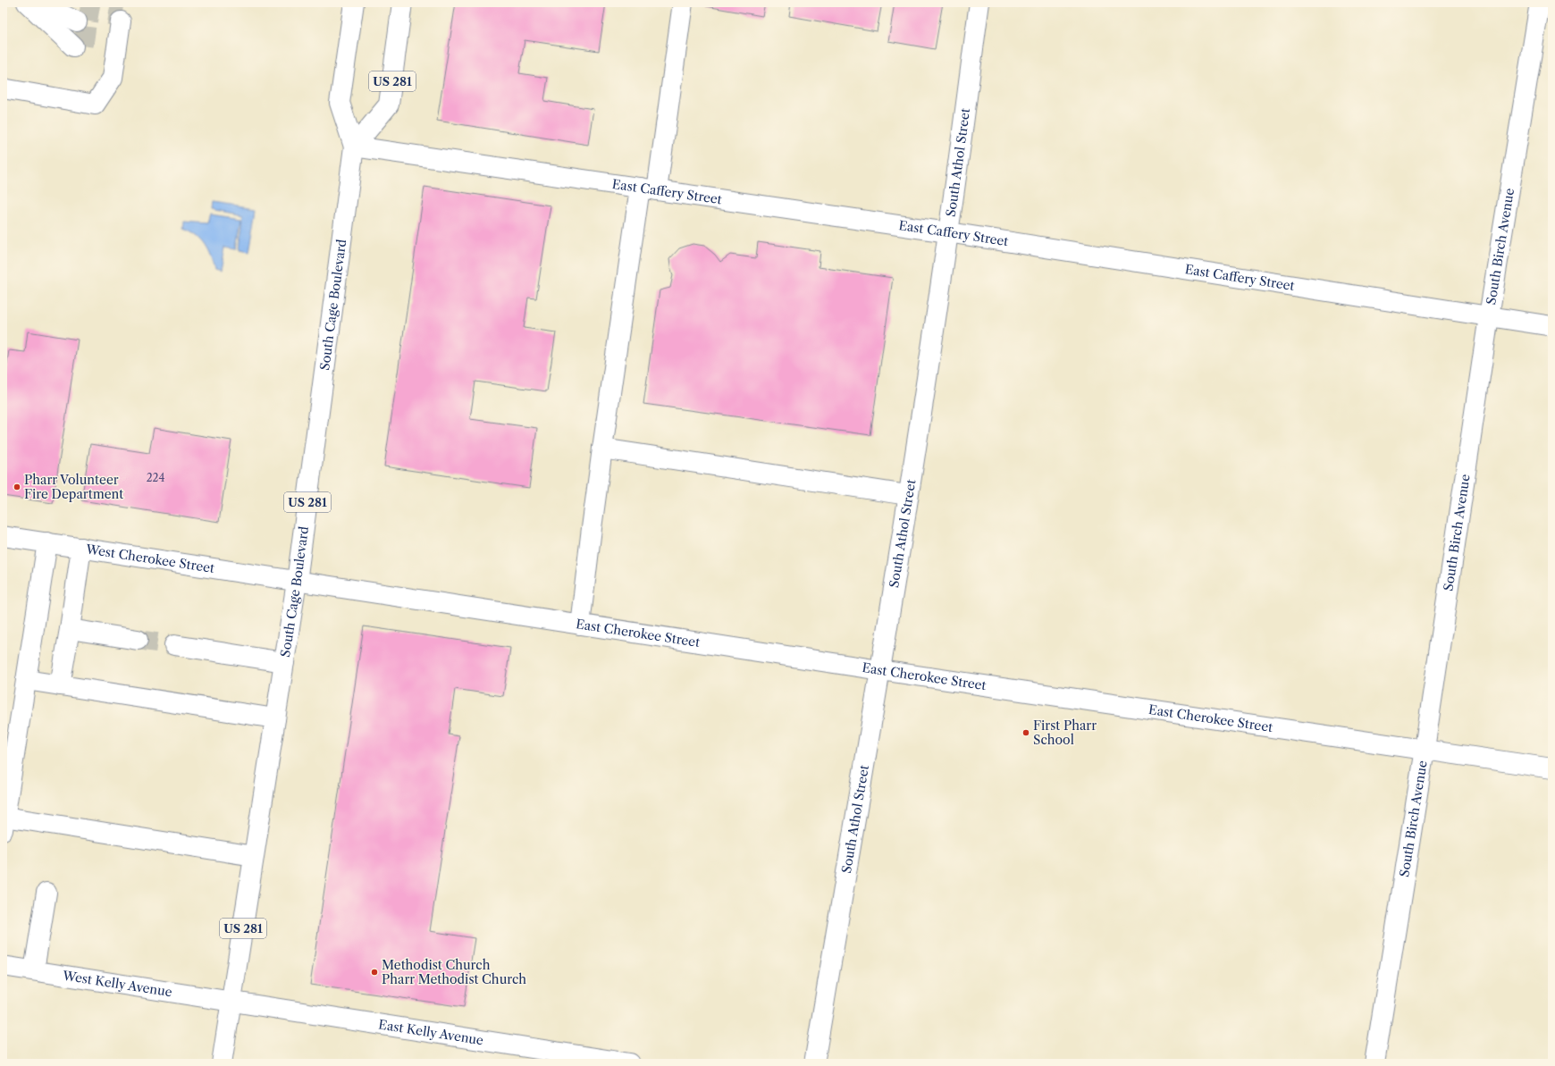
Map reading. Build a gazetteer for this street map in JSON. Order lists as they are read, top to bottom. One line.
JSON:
{"streets":{"street":["US 281","South Athol Street","East Caffery Street","South Birch Avenue","South Cage Boulevard","West Cherokee Street","East Cherokee Street","West Kelly Avenue","East Kelly Avenue"]},"crossings":[["US 281","East Caffery Street"],["US 281","South Cage Boulevard"],["South Athol Street","East Caffery Street"],["South Athol Street","East Cherokee Street"],["East Caffery Street","South Birch Avenue"],["East Caffery Street","South Cage Boulevard"],["South Birch Avenue","East Cherokee Street"],["South Cage Boulevard","West Cherokee Street"],["South Cage Boulevard","East Cherokee Street"],["South Cage Boulevard","West Kelly Avenue"],["South Cage Boulevard","East Kelly Avenue"],["West Cherokee Street","East Cherokee Street"],["West Kelly Avenue","East Kelly Avenue"]],"places":["Pharr Volunteer Fire Department","First Pharr School","Methodist Church Pharr Methodist Church"],"house_numbers":["224"]}
